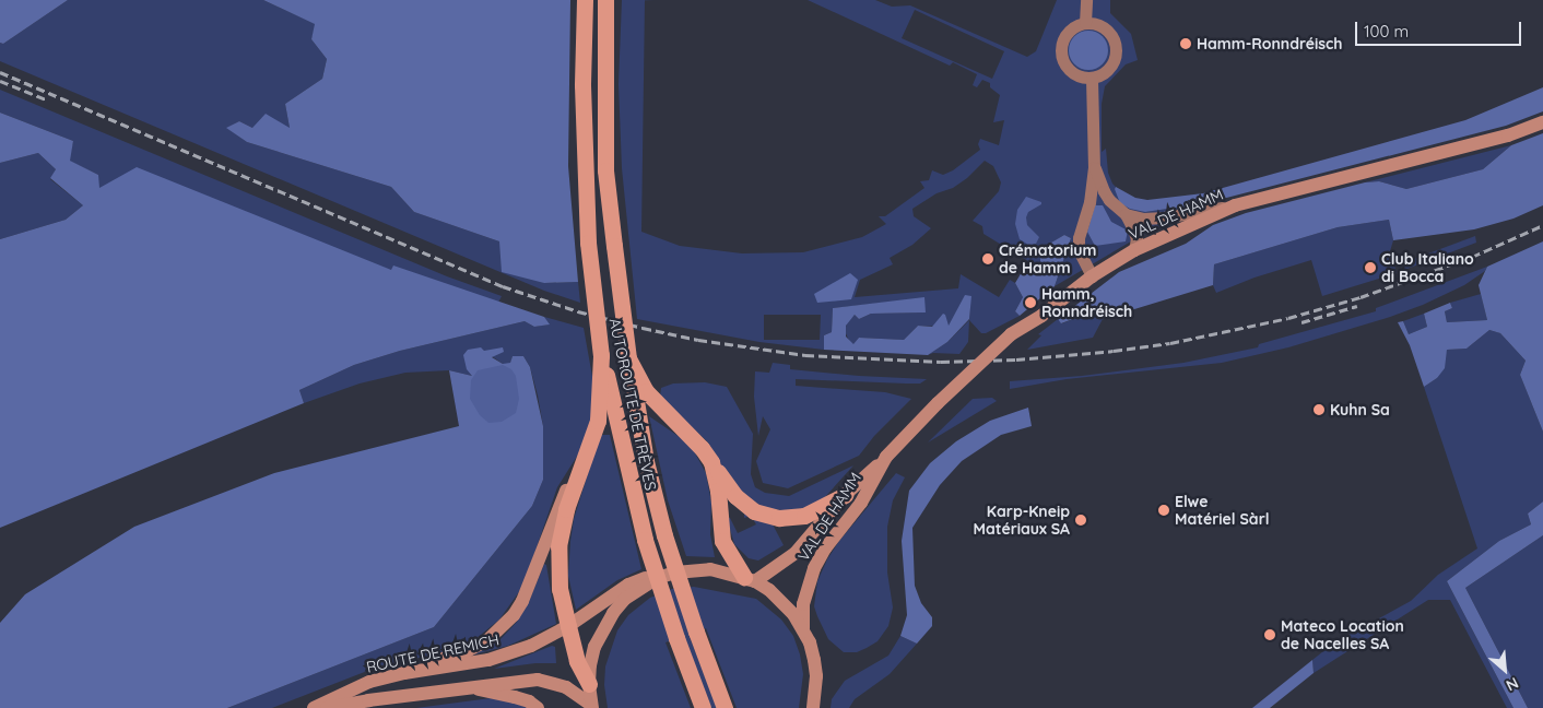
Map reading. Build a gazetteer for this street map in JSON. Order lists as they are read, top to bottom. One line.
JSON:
{"streets":{"highway":["AUTOROUTE DE TRÈVES"],"main road":["VAL DE HAMM","ROUTE DE REMICH"]},"crossings":[["VAL DE HAMM","ROUTE DE REMICH"]],"places":["Hamm-Ronndréisch","Crématorium de Hamm","Club Italiano di Bocca","Hamm, Ronndréisch","Kuhn Sa","Elwe Matériel Sàrl","Karp-Kneip Matériaux SA","Mateco Location de Nacelles SA"],"scale_bar":"100 m","north":"bottom right"}
